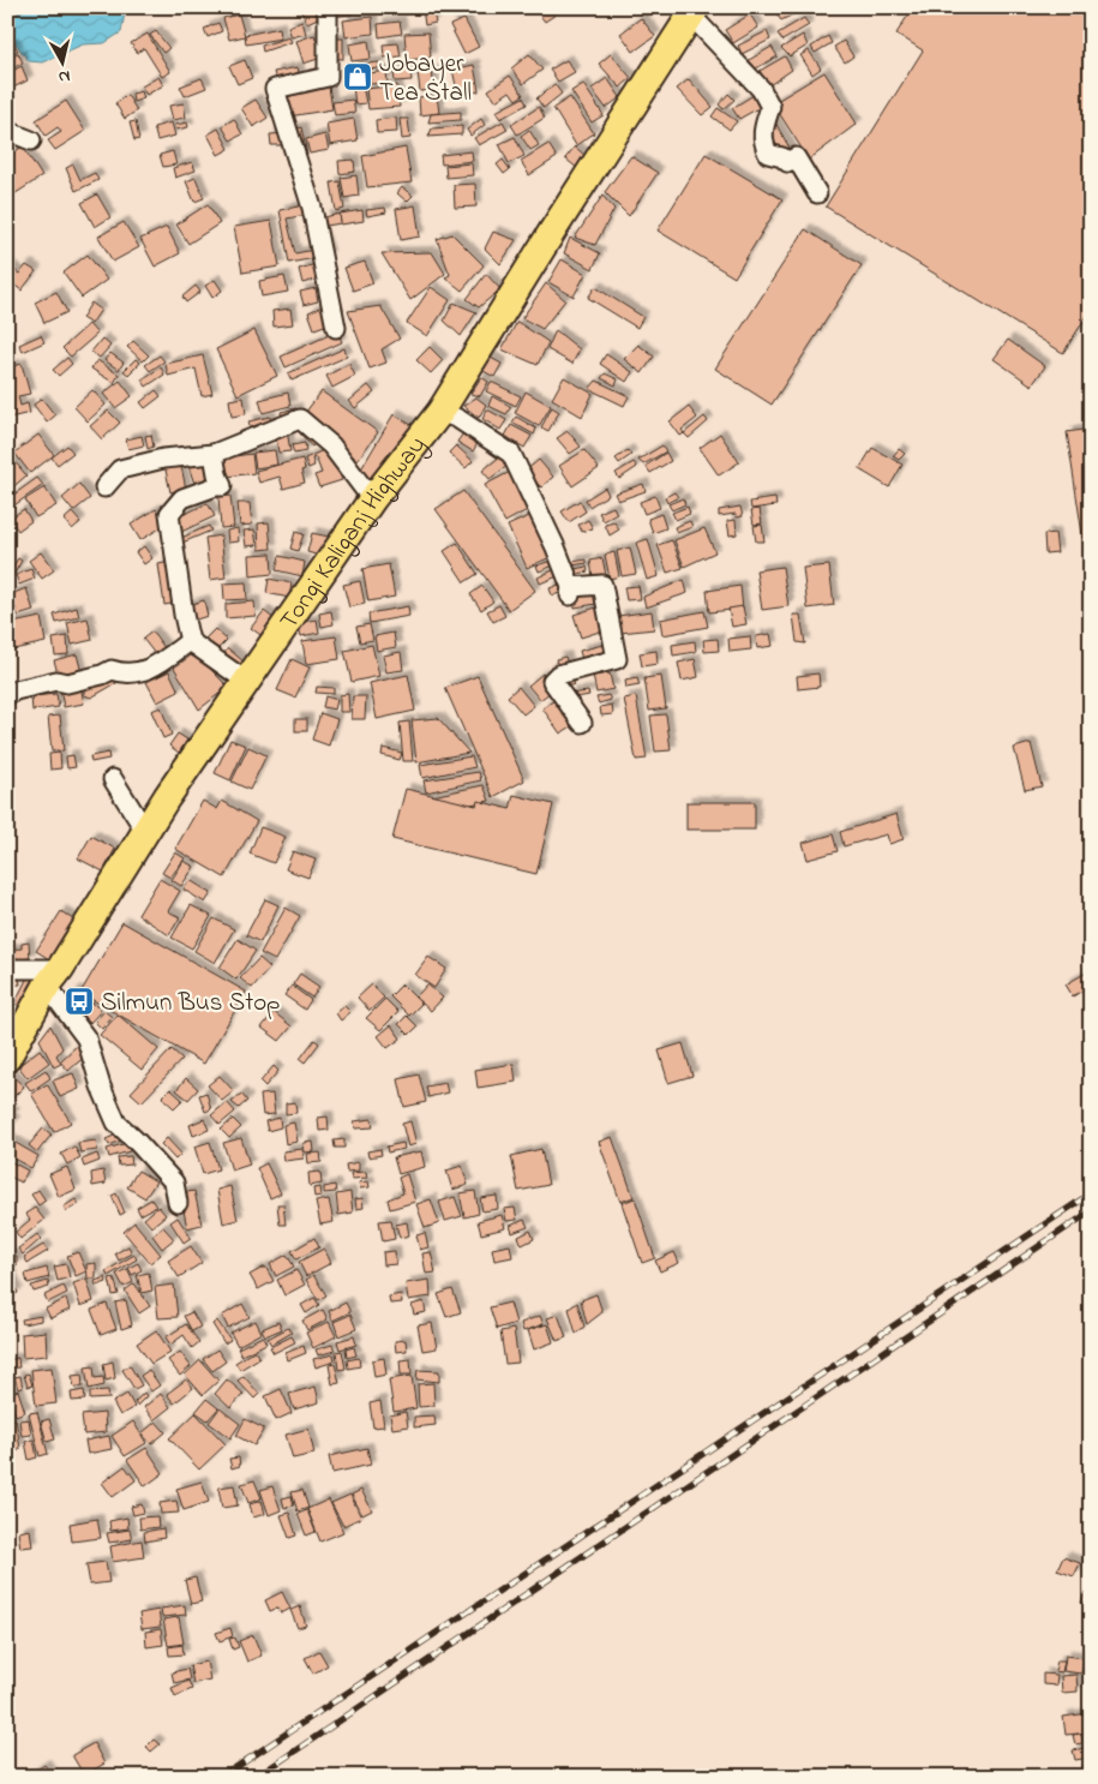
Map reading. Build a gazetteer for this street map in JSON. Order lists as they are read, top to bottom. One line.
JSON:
{"streets":{"main road":["Tongi Kaliganj Highway"]},"places":{"shop":["Jobayer Tea Stall"],"bus stop":["Silmun Bus Stop"]},"north":"bottom"}
